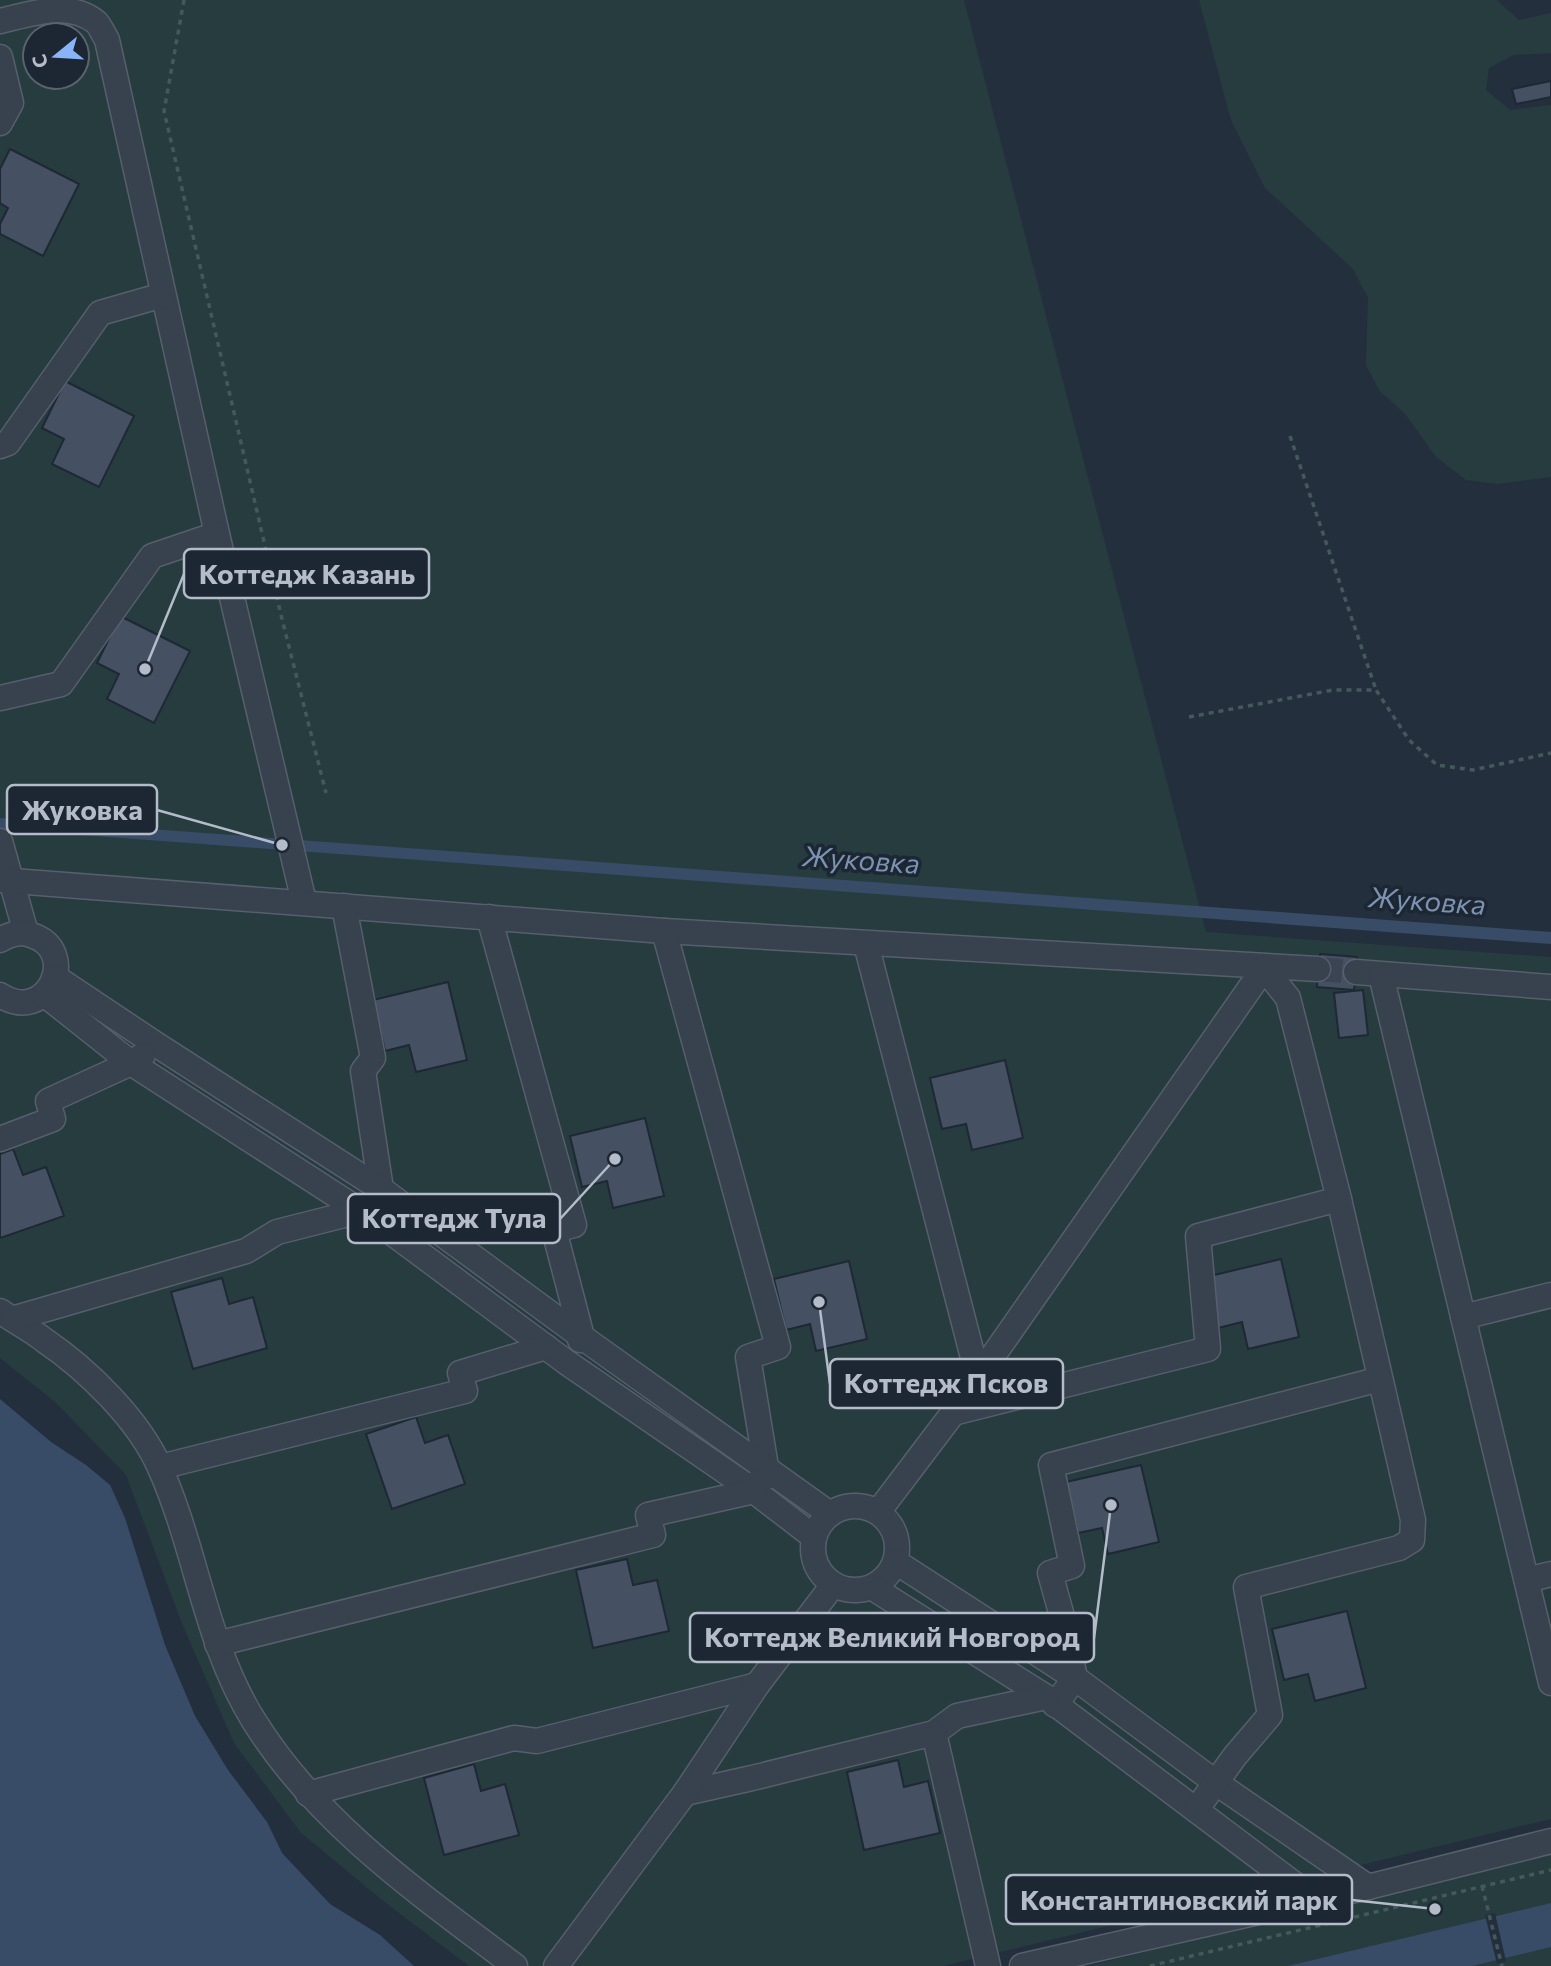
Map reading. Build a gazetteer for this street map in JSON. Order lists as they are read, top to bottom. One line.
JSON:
{"water":["Жуковка"],"places":["Коттедж Казань","Жуковка","Коттедж Тула","Коттедж Псков","Коттедж Великий Новгород","Константиновский парк"],"north":"left"}
